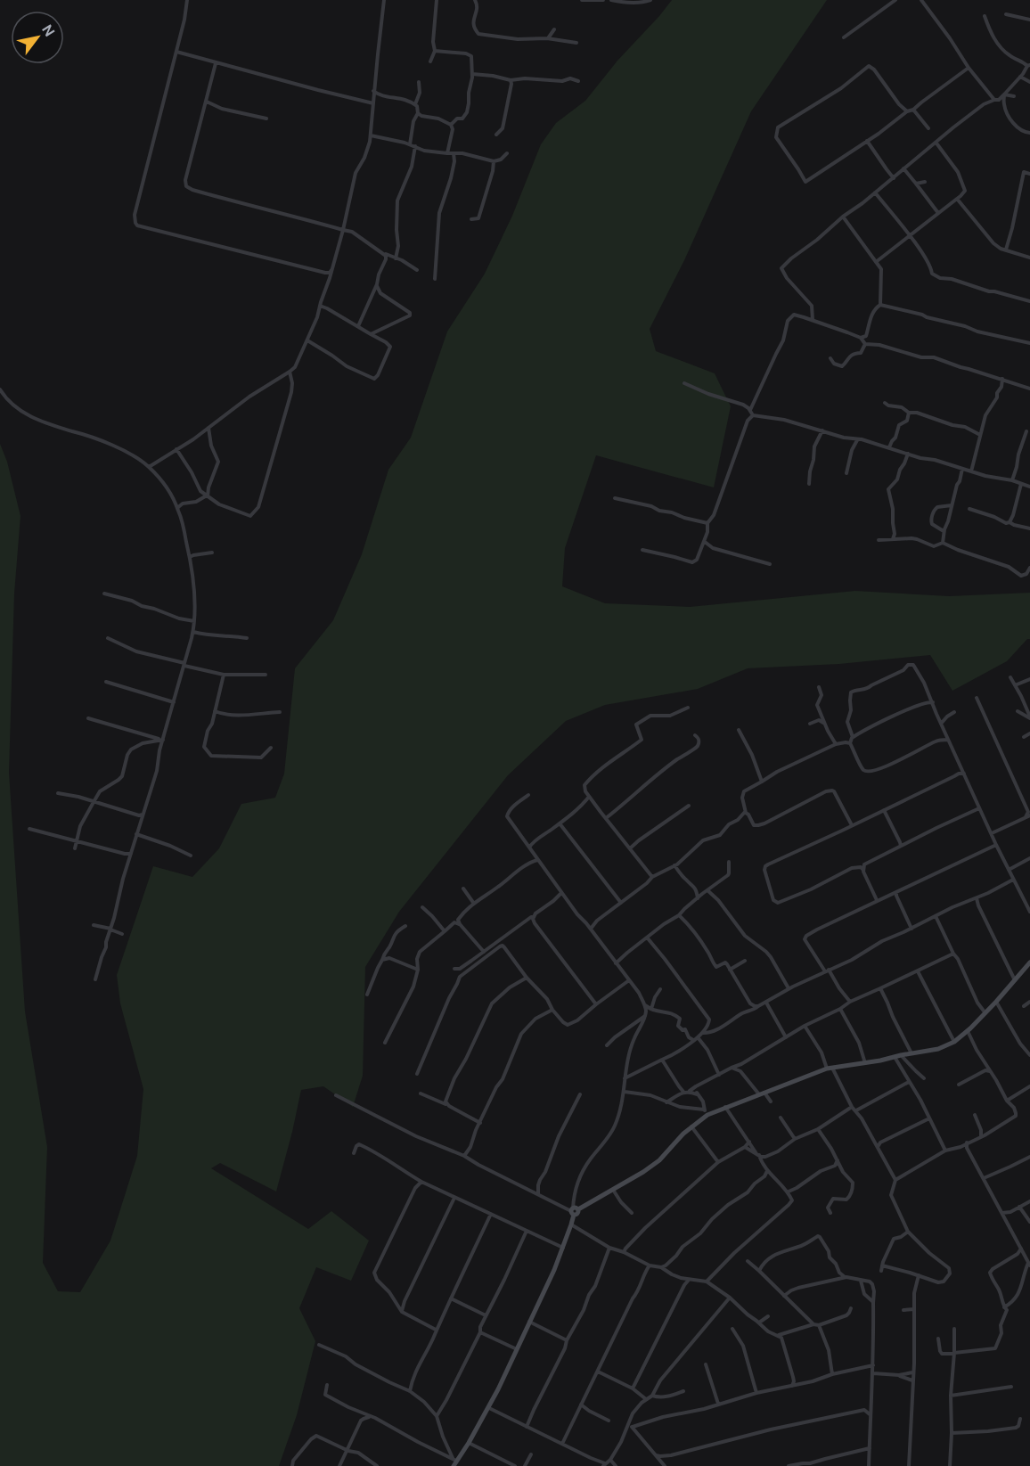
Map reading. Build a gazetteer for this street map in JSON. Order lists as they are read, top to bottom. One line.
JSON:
{"north":"top right"}
